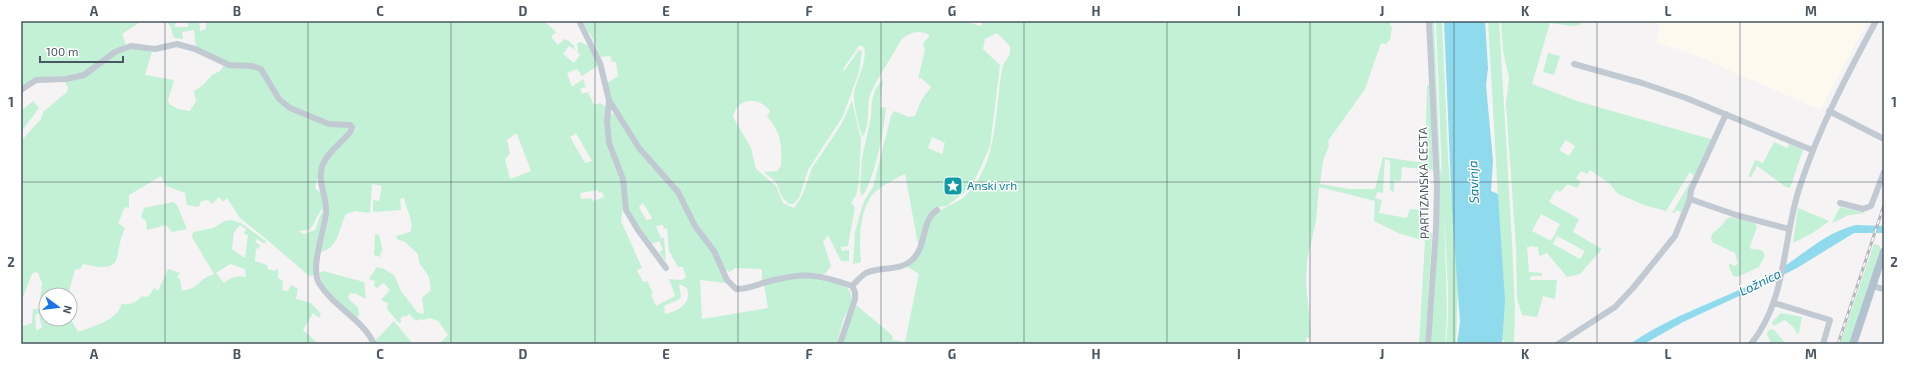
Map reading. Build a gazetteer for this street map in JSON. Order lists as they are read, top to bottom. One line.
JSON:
{"streets":{"street":["PARTIZANSKA CESTA"]},"water":["Savinja","Ložnica"],"places":{"place":["Anski vrh"]},"scale_bar":"100 m","north":"right","grid":{"columns":["A","B","C","D","E","F","G","H","I","J","K","L","M"],"rows":["1","2"]}}
